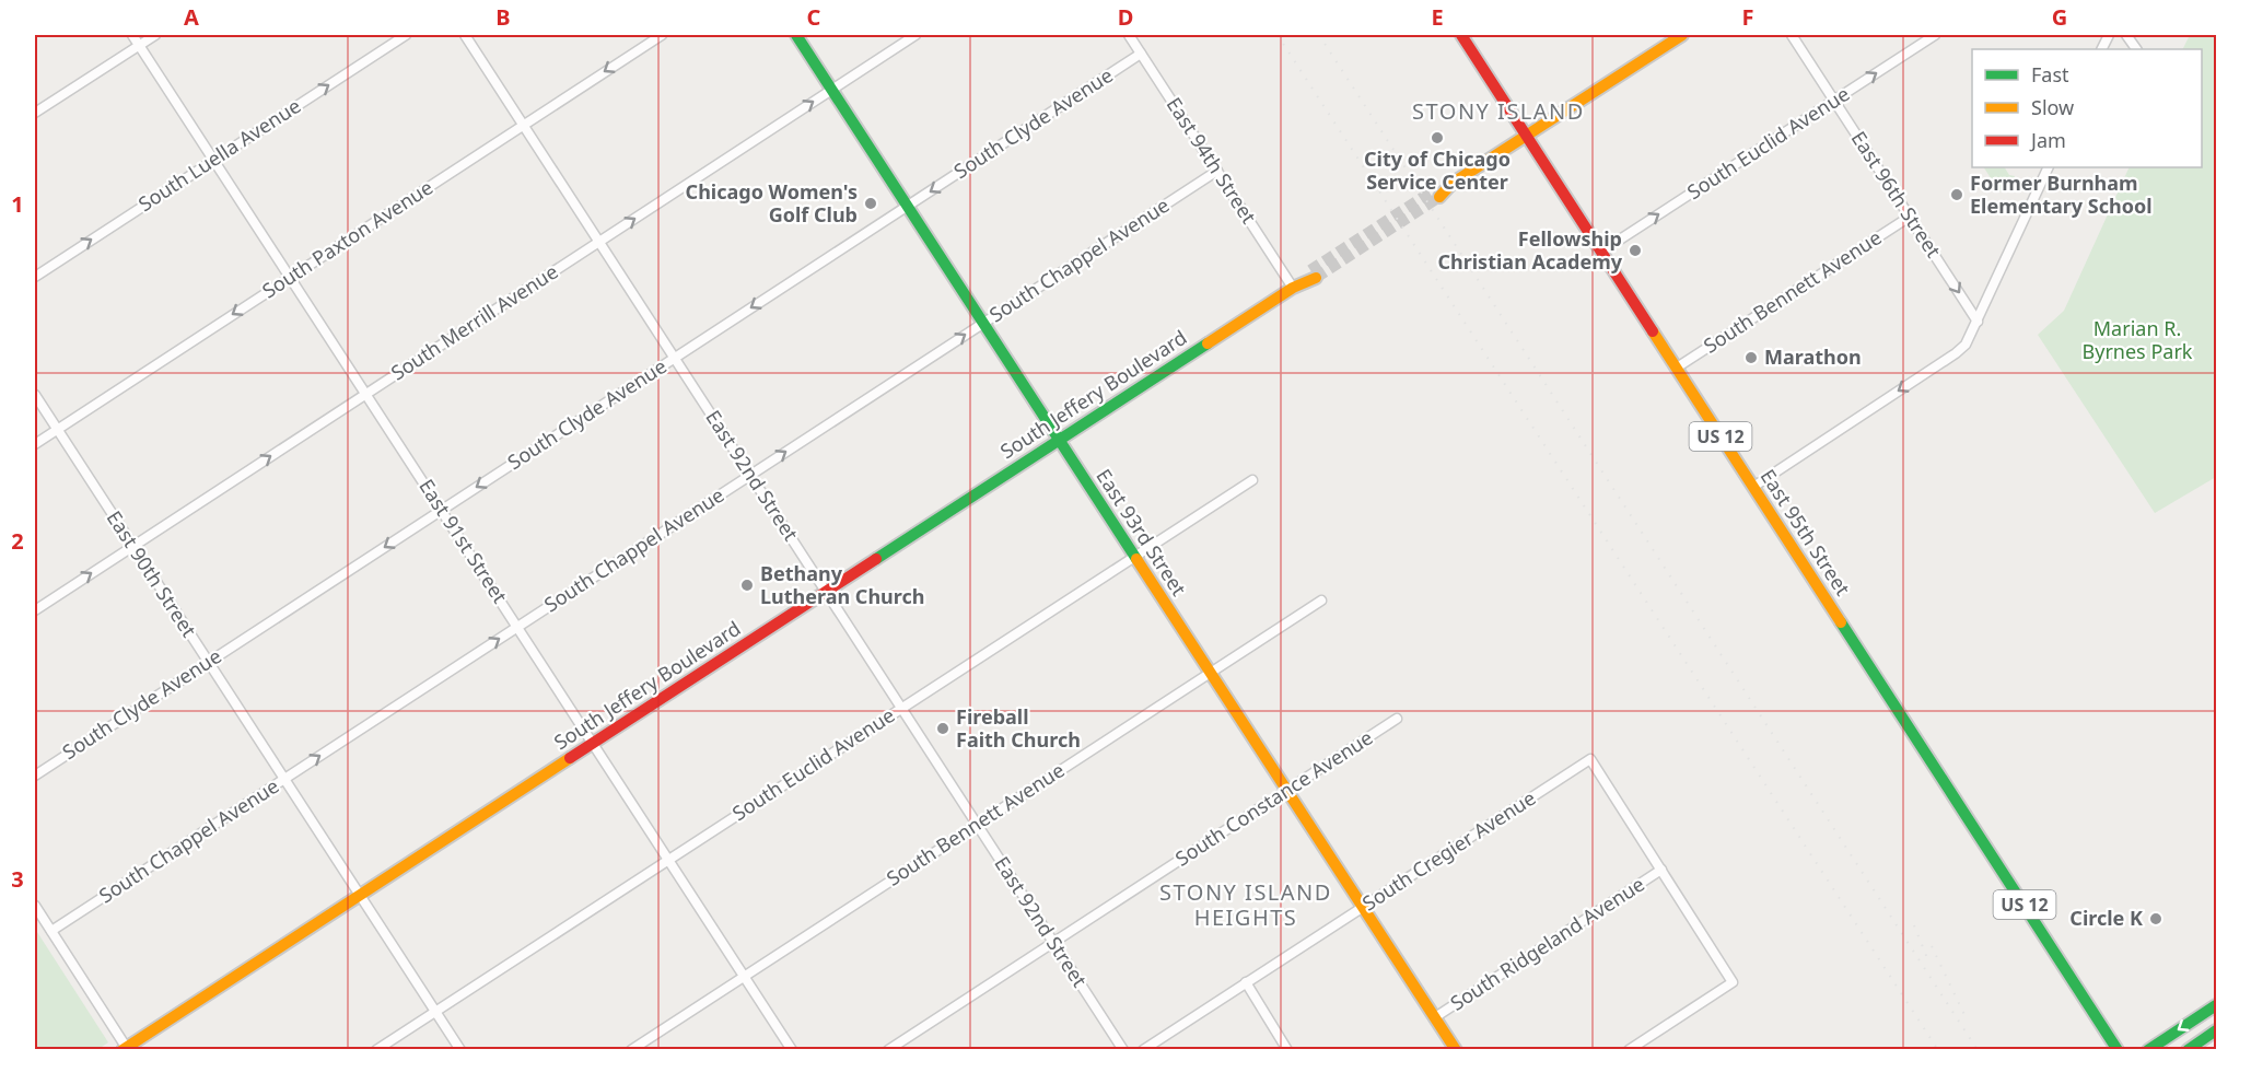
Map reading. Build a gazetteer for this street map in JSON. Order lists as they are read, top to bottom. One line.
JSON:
{"streets":{"main road":["South Jeffery Boulevard","US 12","East 93rd Street","East 95th Street"],"street":["South Clyde Avenue","South Euclid Avenue","South Luella Avenue","East 94th Street","East 96th Street","South Paxton Avenue","South Chappel Avenue","South Bennett Avenue","South Merrill Avenue","East 92nd Street","East 91st Street","East 90th Street","South Constance Avenue","South Cregier Avenue","South Ridgeland Avenue"]},"crossings":[["South Clyde Avenue","East 94th Street"],["South Clyde Avenue","East 92nd Street"],["South Clyde Avenue","East 93rd Street"],["South Clyde Avenue","East 91st Street"],["South Clyde Avenue","East 90th Street"],["South Euclid Avenue","East 96th Street"],["South Euclid Avenue","East 92nd Street"],["South Euclid Avenue","East 93rd Street"],["South Euclid Avenue","East 95th Street"],["South Euclid Avenue","East 91st Street"],["South Euclid Avenue","East 90th Street"],["South Luella Avenue","East 91st Street"],["East 94th Street","South Chappel Avenue"],["East 94th Street","South Jeffery Boulevard"],["East 96th Street","South Bennett Avenue"],["South Paxton Avenue","East 92nd Street"],["South Paxton Avenue","East 91st Street"],["South Paxton Avenue","East 90th Street"],["South Chappel Avenue","East 92nd Street"],["South Chappel Avenue","East 93rd Street"],["South Chappel Avenue","East 91st Street"],["South Chappel Avenue","East 90th Street"],["South Bennett Avenue","East 92nd Street"],["South Bennett Avenue","East 93rd Street"],["South Bennett Avenue","East 95th Street"],["South Bennett Avenue","East 91st Street"],["South Merrill Avenue","East 92nd Street"],["South Merrill Avenue","East 93rd Street"],["South Merrill Avenue","East 91st Street"],["South Merrill Avenue","East 90th Street"],["South Jeffery Boulevard","East 92nd Street"],["South Jeffery Boulevard","East 93rd Street"],["South Jeffery Boulevard","East 91st Street"],["South Jeffery Boulevard","East 90th Street"],["East 92nd Street","South Constance Avenue"],["East 93rd Street","South Constance Avenue"],["East 93rd Street","South Cregier Avenue"],["East 93rd Street","South Ridgeland Avenue"],["South Cregier Avenue","South Ridgeland Avenue"]],"one_way":["South Clyde Avenue","South Luella Avenue","East 96th Street","South Paxton Avenue","South Chappel Avenue","South Merrill Avenue"],"districts":["STONY ISLAND","STONY ISLAND HEIGHTS"],"parks":["Marian R. Byrnes Park"],"places":["City of Chicago Service Center","Former Burnham Elementary School","Chicago Women's Golf Club","Fellowship Christian Academy","Marathon","Bethany Lutheran Church","Fireball Faith Church","Circle K"],"legend":["Fast","Slow","Jam"],"grid":{"columns":["A","B","C","D","E","F","G"],"rows":["1","2","3"]}}
